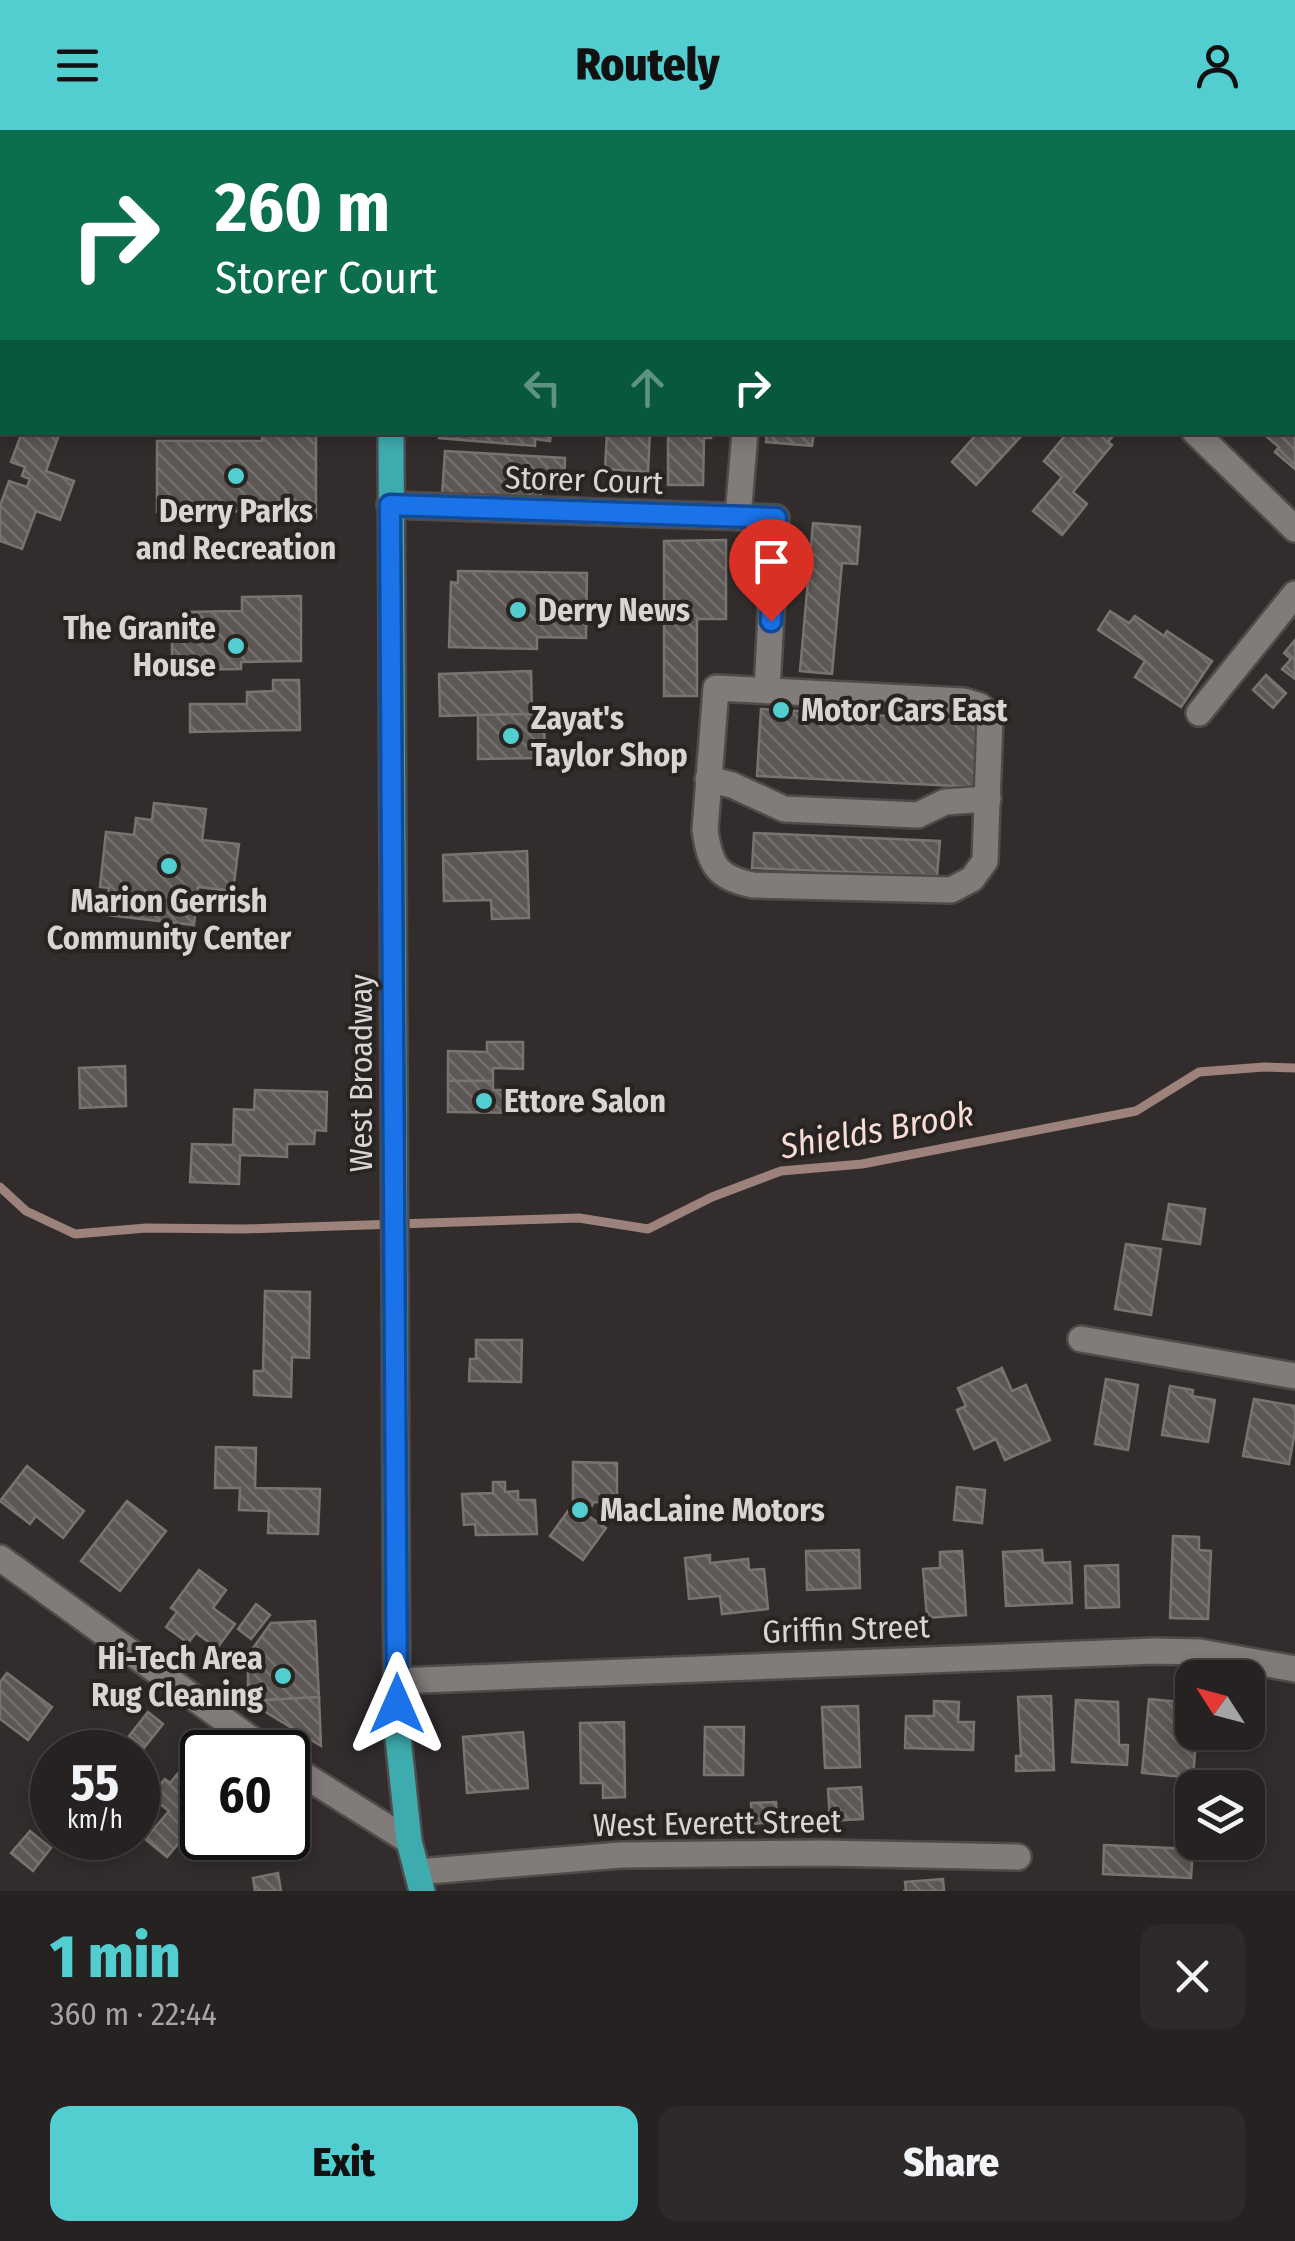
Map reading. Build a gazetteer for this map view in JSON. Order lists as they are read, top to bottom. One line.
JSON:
{"streets":{"main road":["West Broadway"],"street":["Storer Court","Griffin Street","West Everett Street"]},"crossings":[["Storer Court","West Broadway"],["West Broadway","Griffin Street"],["West Broadway","West Everett Street"]],"water":["Shields Brook"],"places":["Derry Parks and Recreation","Derry News","The Granite House","Motor Cars East","Zayat's Taylor Shop","Marion Gerrish Community Center","Ettore Salon","MacLaine Motors","Hi-Tech Area Rug Cleaning"],"north":"top left","page":{"header":"Routely","turn":["260 m","Storer Court"],"speed":"55 km/h","limit":"60","heading":["1 min","360 m · 22:44"],"buttons":["Exit","Share"]}}
